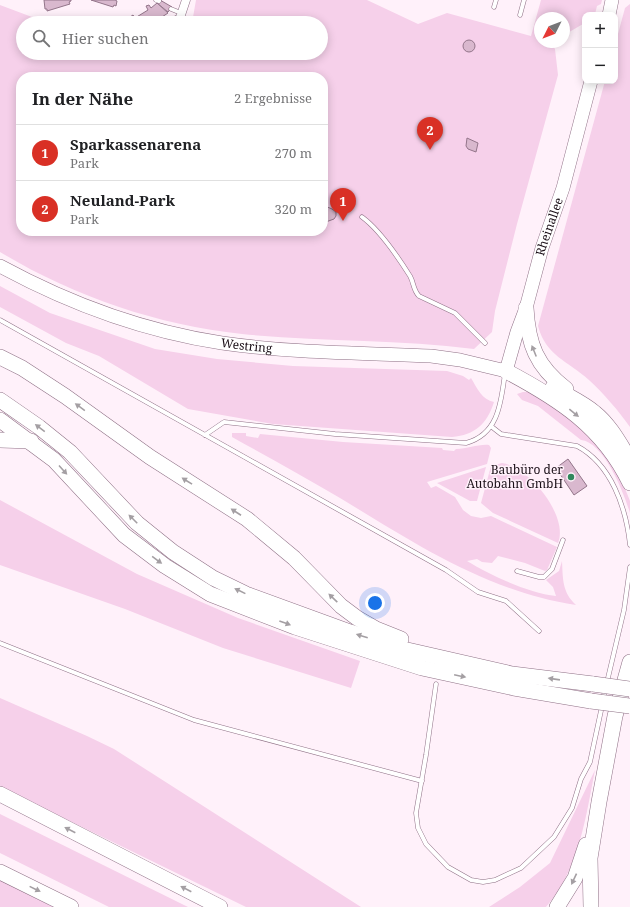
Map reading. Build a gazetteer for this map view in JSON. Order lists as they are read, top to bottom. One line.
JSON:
{"streets":{"main road":["Rheinallee","Westring"]},"crossings":[["Rheinallee","Westring"]],"places":["Baubüro der Autobahn GmbH"],"north":"bottom left","page":{"map_buttons":["+","−"],"search":"Hier suchen","heading":["In der Nähe","2 Ergebnisse"],"pins":["2","1"],"list":[{"mark":"1","name":"Sparkassenarena","note":"Park","value":"270 m"},{"mark":"2","name":"Neuland-Park","note":"Park","value":"320 m"}]}}
